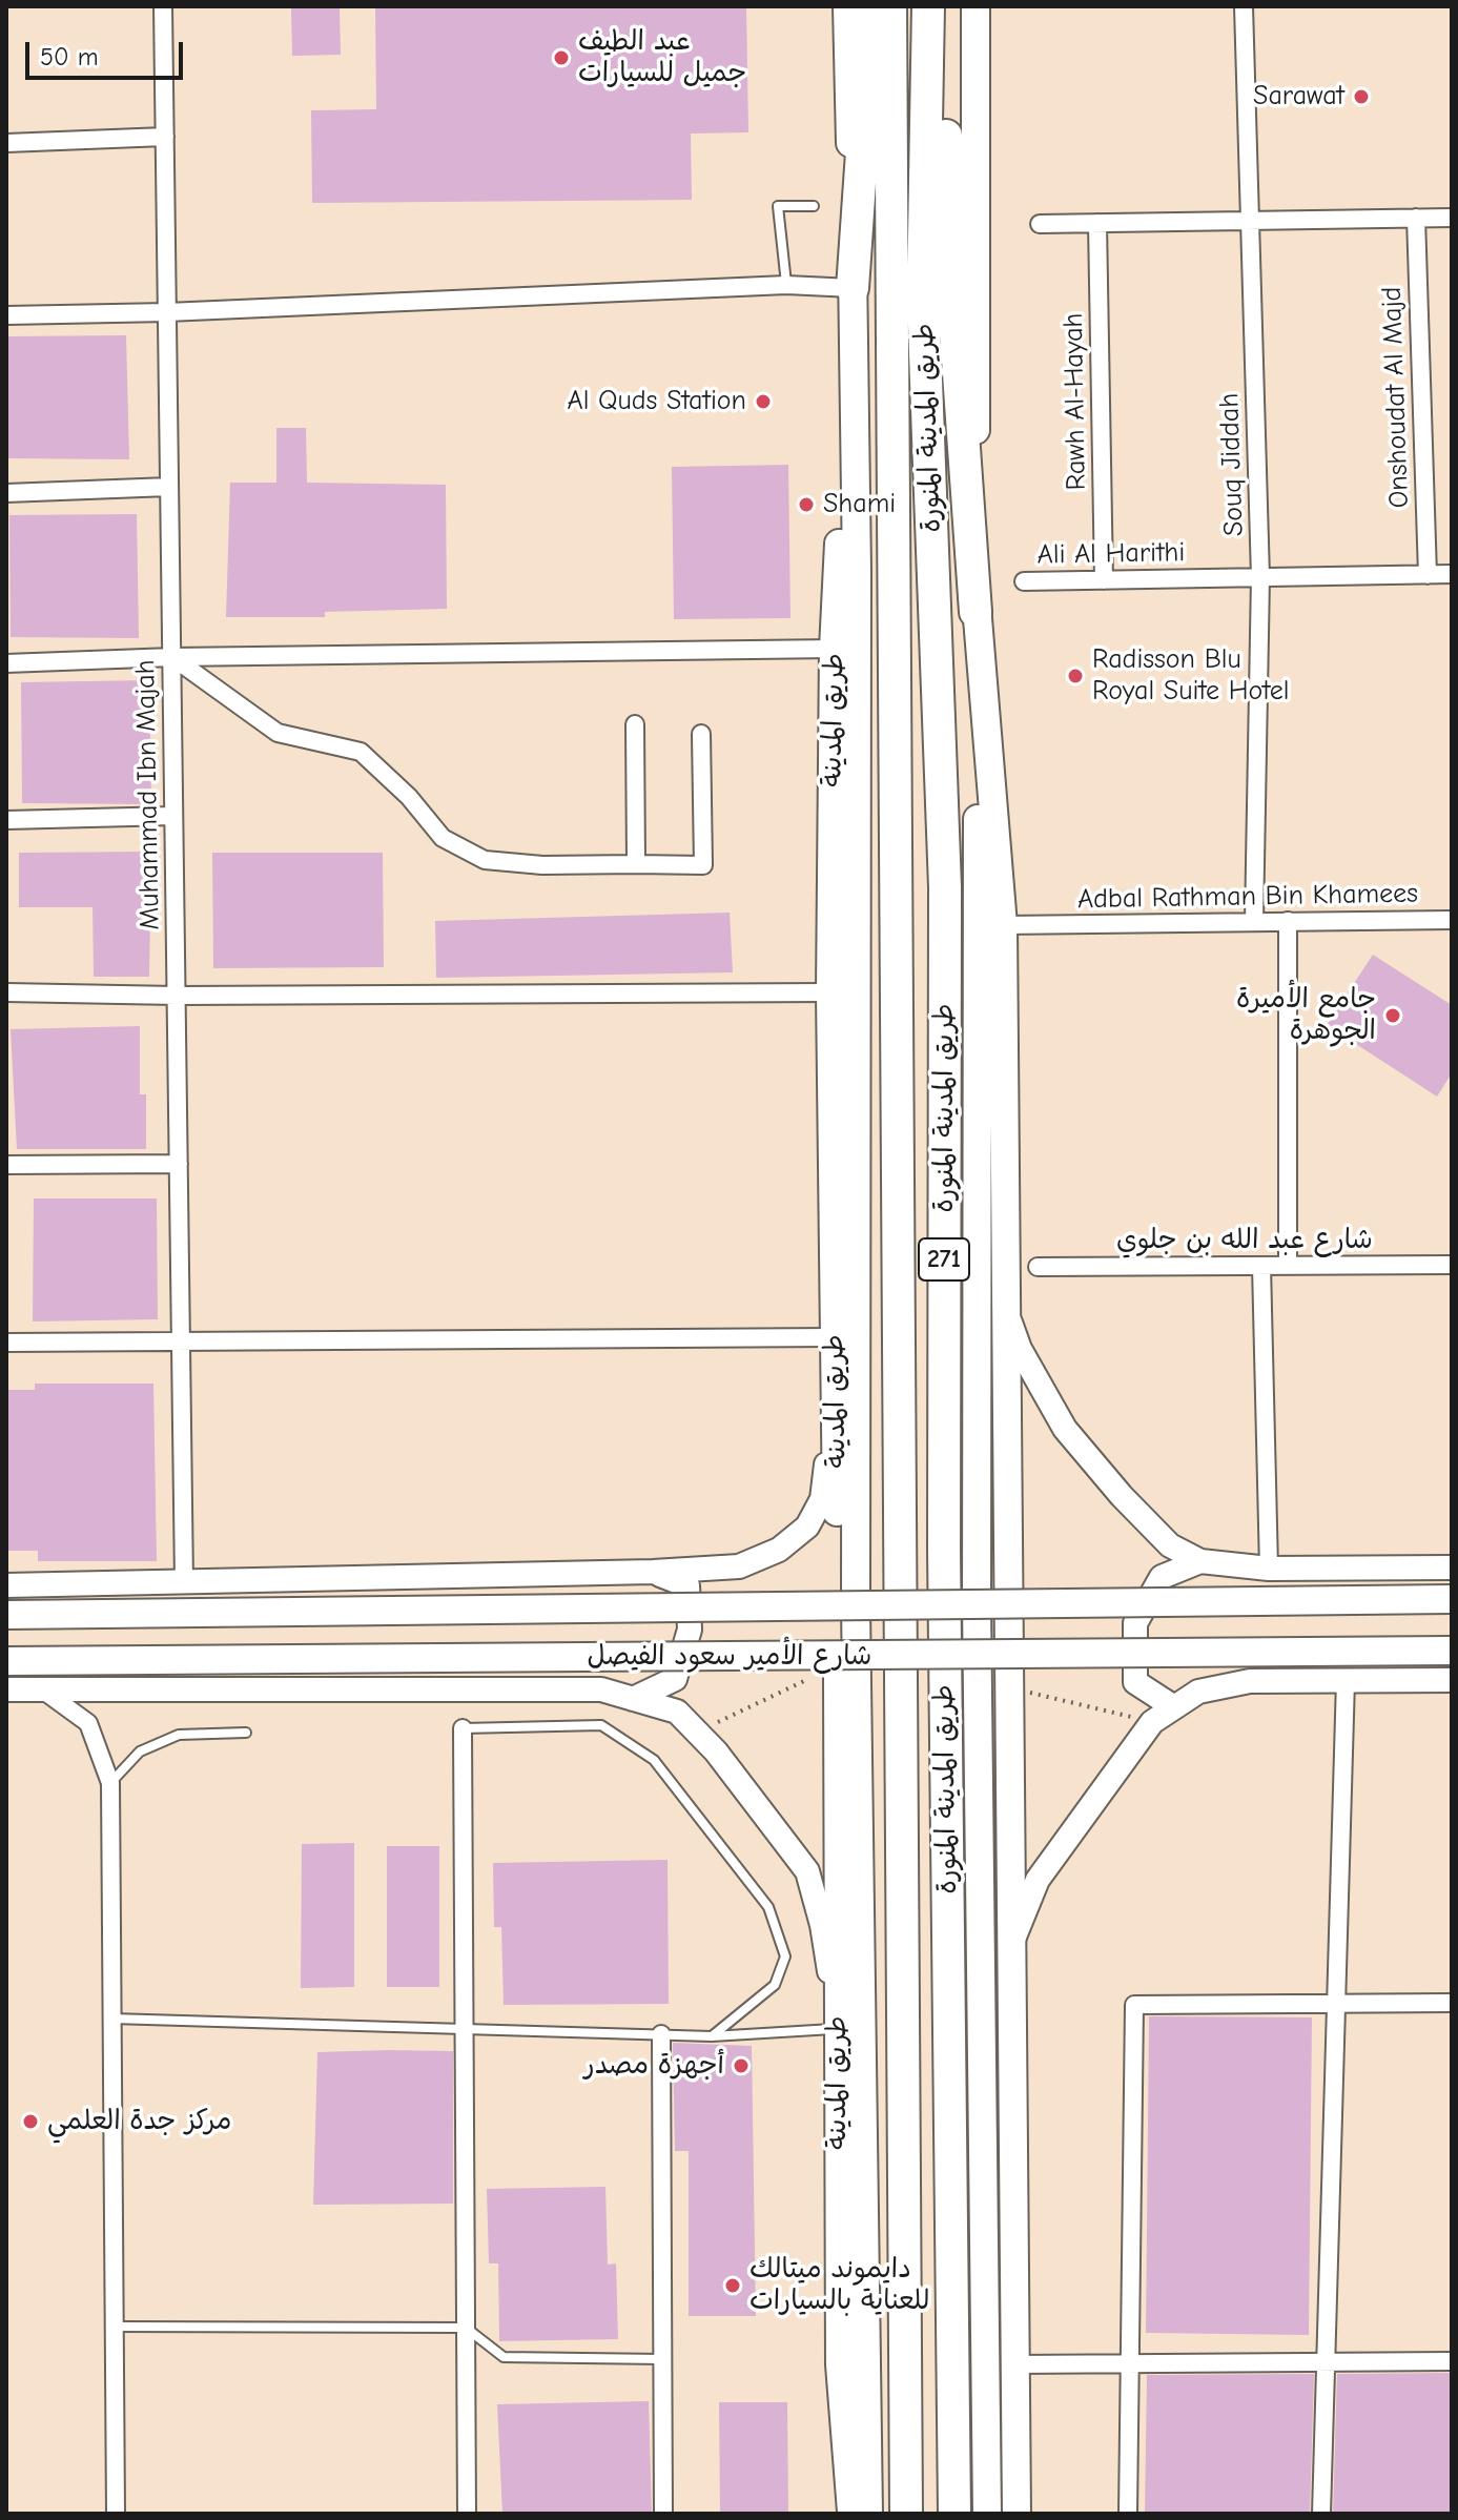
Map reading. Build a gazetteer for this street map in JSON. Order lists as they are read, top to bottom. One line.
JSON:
{"streets":{"highway":["طريق المدينة المنورة","271"],"main road":["طريق المدينة","شارع الأمير سعود الفيصل"],"street":["Onshoudat Al Majd","Rawh Al-Hayah","Souq Jiddah","Ali Al Harithi","Muhammad Ibn Majah","Adbal Rathman Bin Khamees","شارع عبد الله بن جلوي"]},"crossings":[["Onshoudat Al Majd","Ali Al Harithi"],["Rawh Al-Hayah","Ali Al Harithi"],["Souq Jiddah","Ali Al Harithi"],["Souq Jiddah","Adbal Rathman Bin Khamees"],["طريق المدينة","شارع الأمير سعود الفيصل"]],"places":["عبد الطيف جميل للسيارات","Sarawat","Al Quds Station","Shami","Radisson Blu Royal Suite Hotel","جامع الأميرة الجوهرة","أجهزة مصدر","مركز جدة العلمي","دايموند ميتالك للعناية بالسيارات"],"scale_bar":"50 m"}
